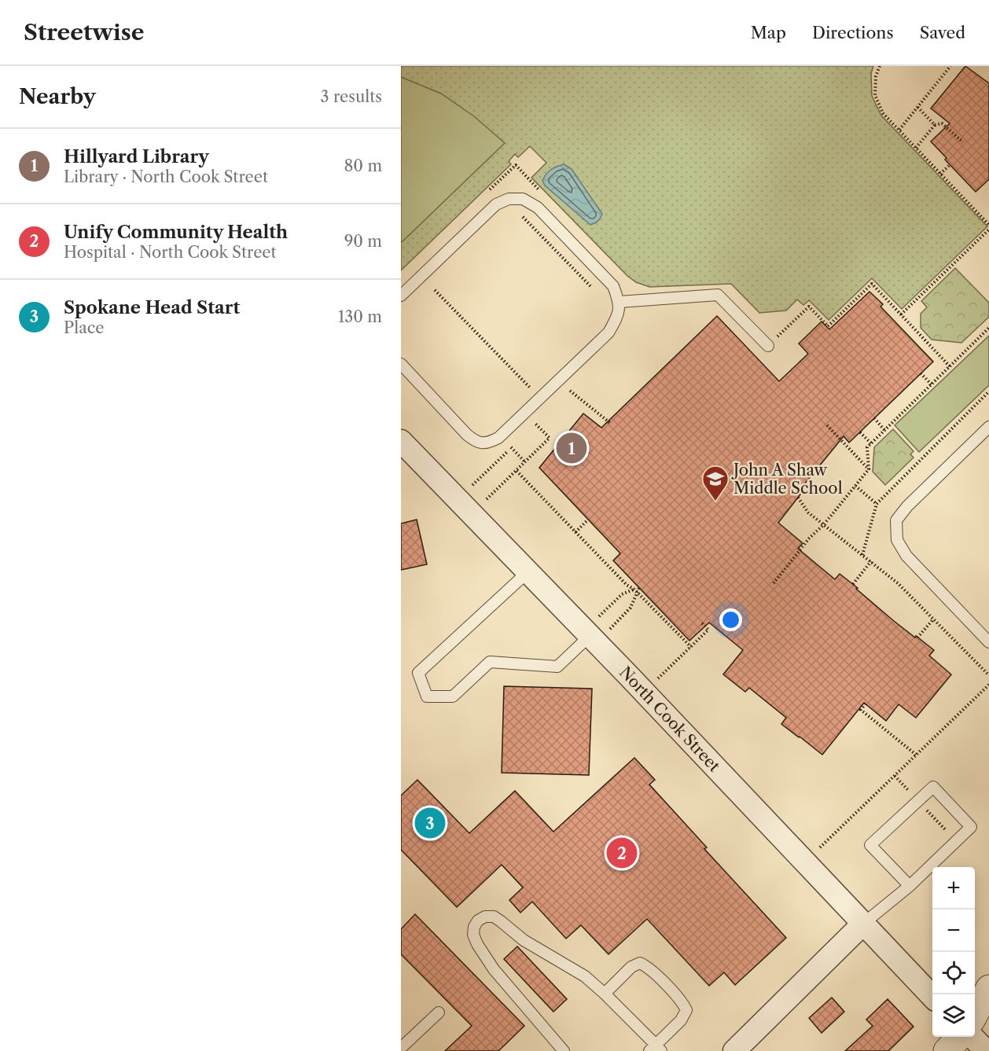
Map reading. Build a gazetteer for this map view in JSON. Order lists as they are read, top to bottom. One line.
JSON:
{"streets":{"street":["North Cook Street"]},"places":{"school or university":["John A Shaw Middle School"]},"page":{"header":"Streetwise","nav":["Map","Directions","Saved"],"heading":["Nearby","3 results"],"list":[{"mark":"1","name":"Hillyard Library","note":"Library · North Cook Street","value":"80 m"},{"mark":"2","name":"Unify Community Health","note":"Hospital · North Cook Street","value":"90 m"},{"mark":"3","name":"Spokane Head Start","note":"Place","value":"130 m"}],"pins":["1","3","2"],"map_buttons":["+","−"]}}
